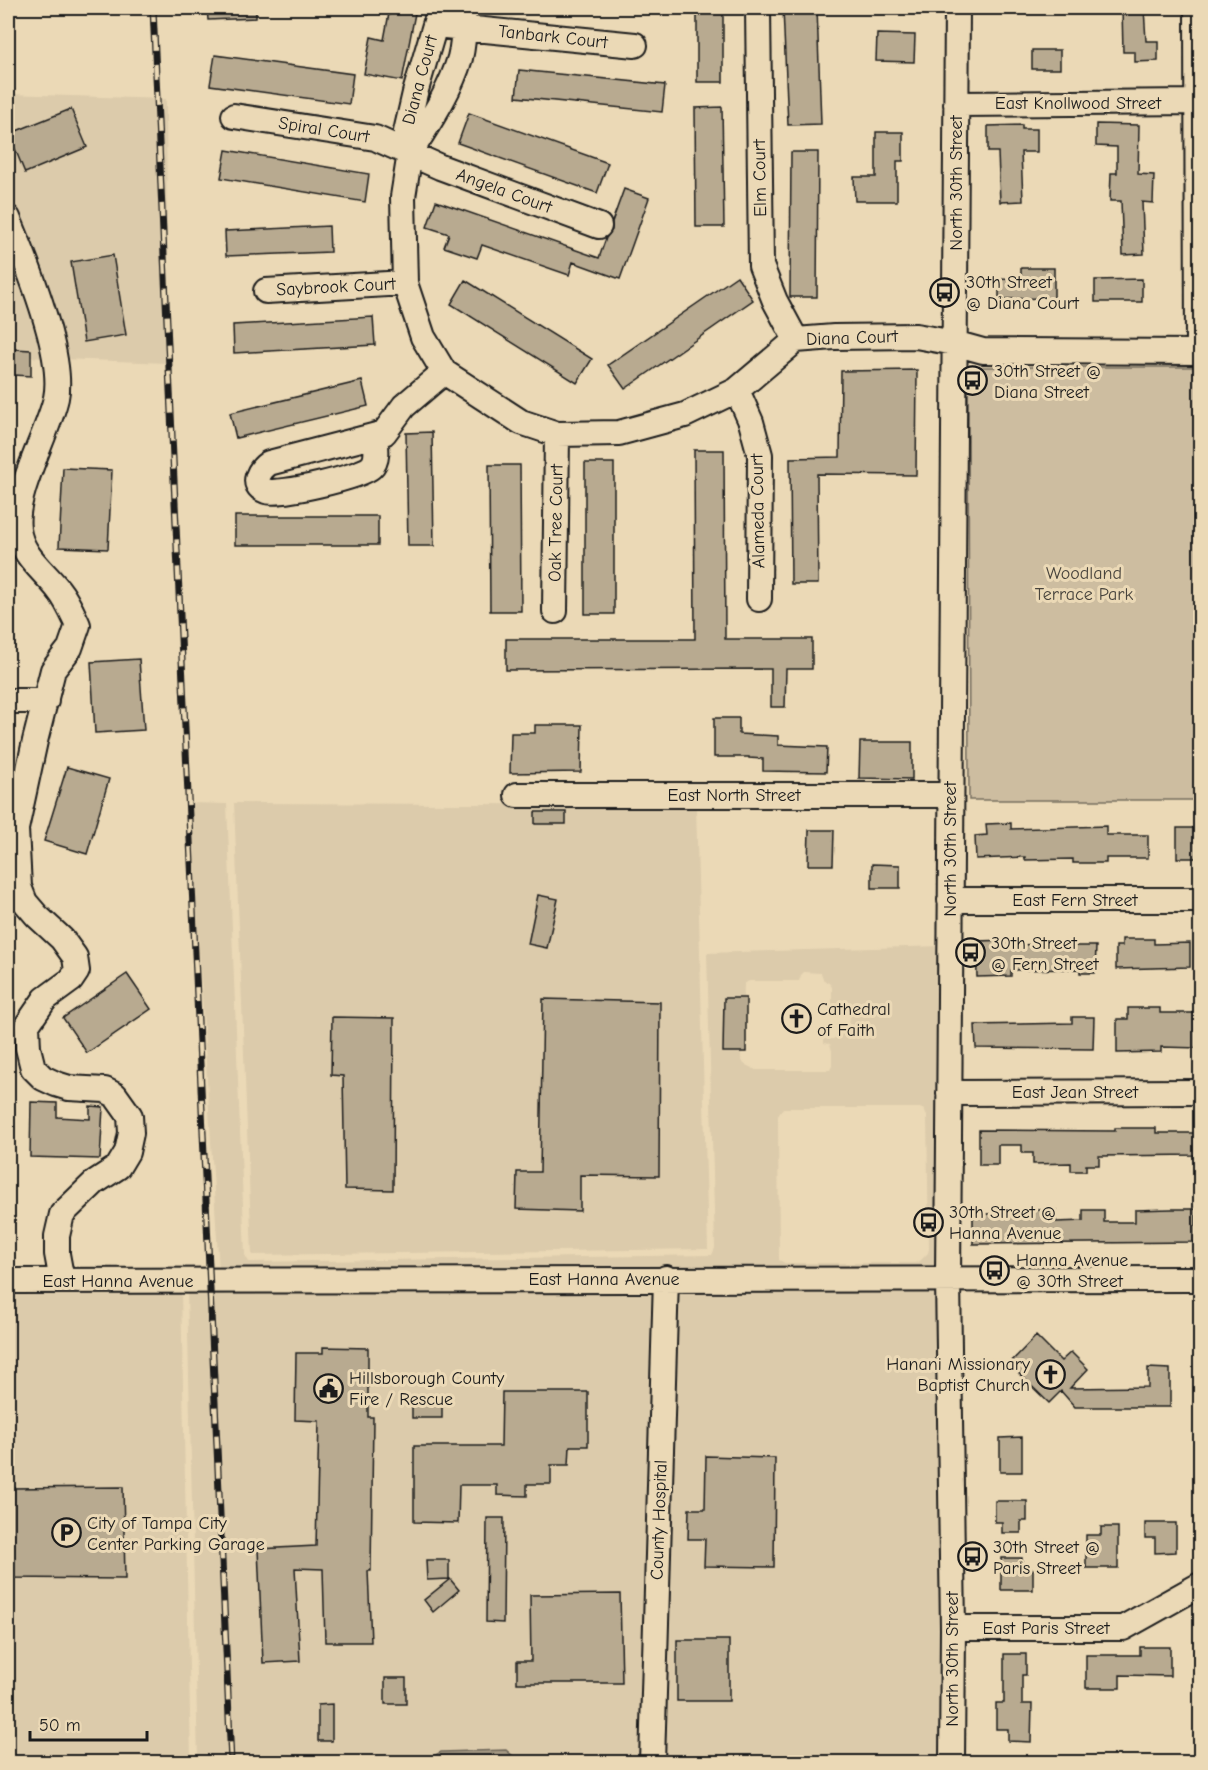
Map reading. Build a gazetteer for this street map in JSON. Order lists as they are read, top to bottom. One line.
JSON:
{"streets":{"street":["Tanbark Court","Diana Court","East Knollwood Street","Spiral Court","Elm Court","North 30th Street","Angela Court","Saybrook Court","Alameda Court","Oak Tree Court","East North Street","East Fern Street","East Jean Street","East Hanna Avenue","County Hospital","East Paris Street"]},"crossings":[["Tanbark Court","Diana Court"],["Diana Court","Spiral Court"],["Diana Court","Elm Court"],["Diana Court","North 30th Street"],["Diana Court","Angela Court"],["Diana Court","Saybrook Court"],["Diana Court","Alameda Court"],["Diana Court","Oak Tree Court"],["East Knollwood Street","North 30th Street"],["Spiral Court","Angela Court"],["North 30th Street","East North Street"],["North 30th Street","East Fern Street"],["North 30th Street","East Jean Street"],["North 30th Street","East Hanna Avenue"],["North 30th Street","East Paris Street"],["East Hanna Avenue","County Hospital"]],"parks":["Woodland Terrace Park"],"places":{"bus stop":["30th Street @ Diana Court","30th Street @ Diana Street","30th Street @ Fern Street","30th Street @ Hanna Avenue","Hanna Avenue @ 30th Street","30th Street @ Paris Street"],"church":["Cathedral of Faith","Hanani Missionary Baptist Church"],"public building":["Hillsborough County Fire / Rescue"],"parking":["City of Tampa City Center Parking Garage"]},"scale_bar":"50 m"}
